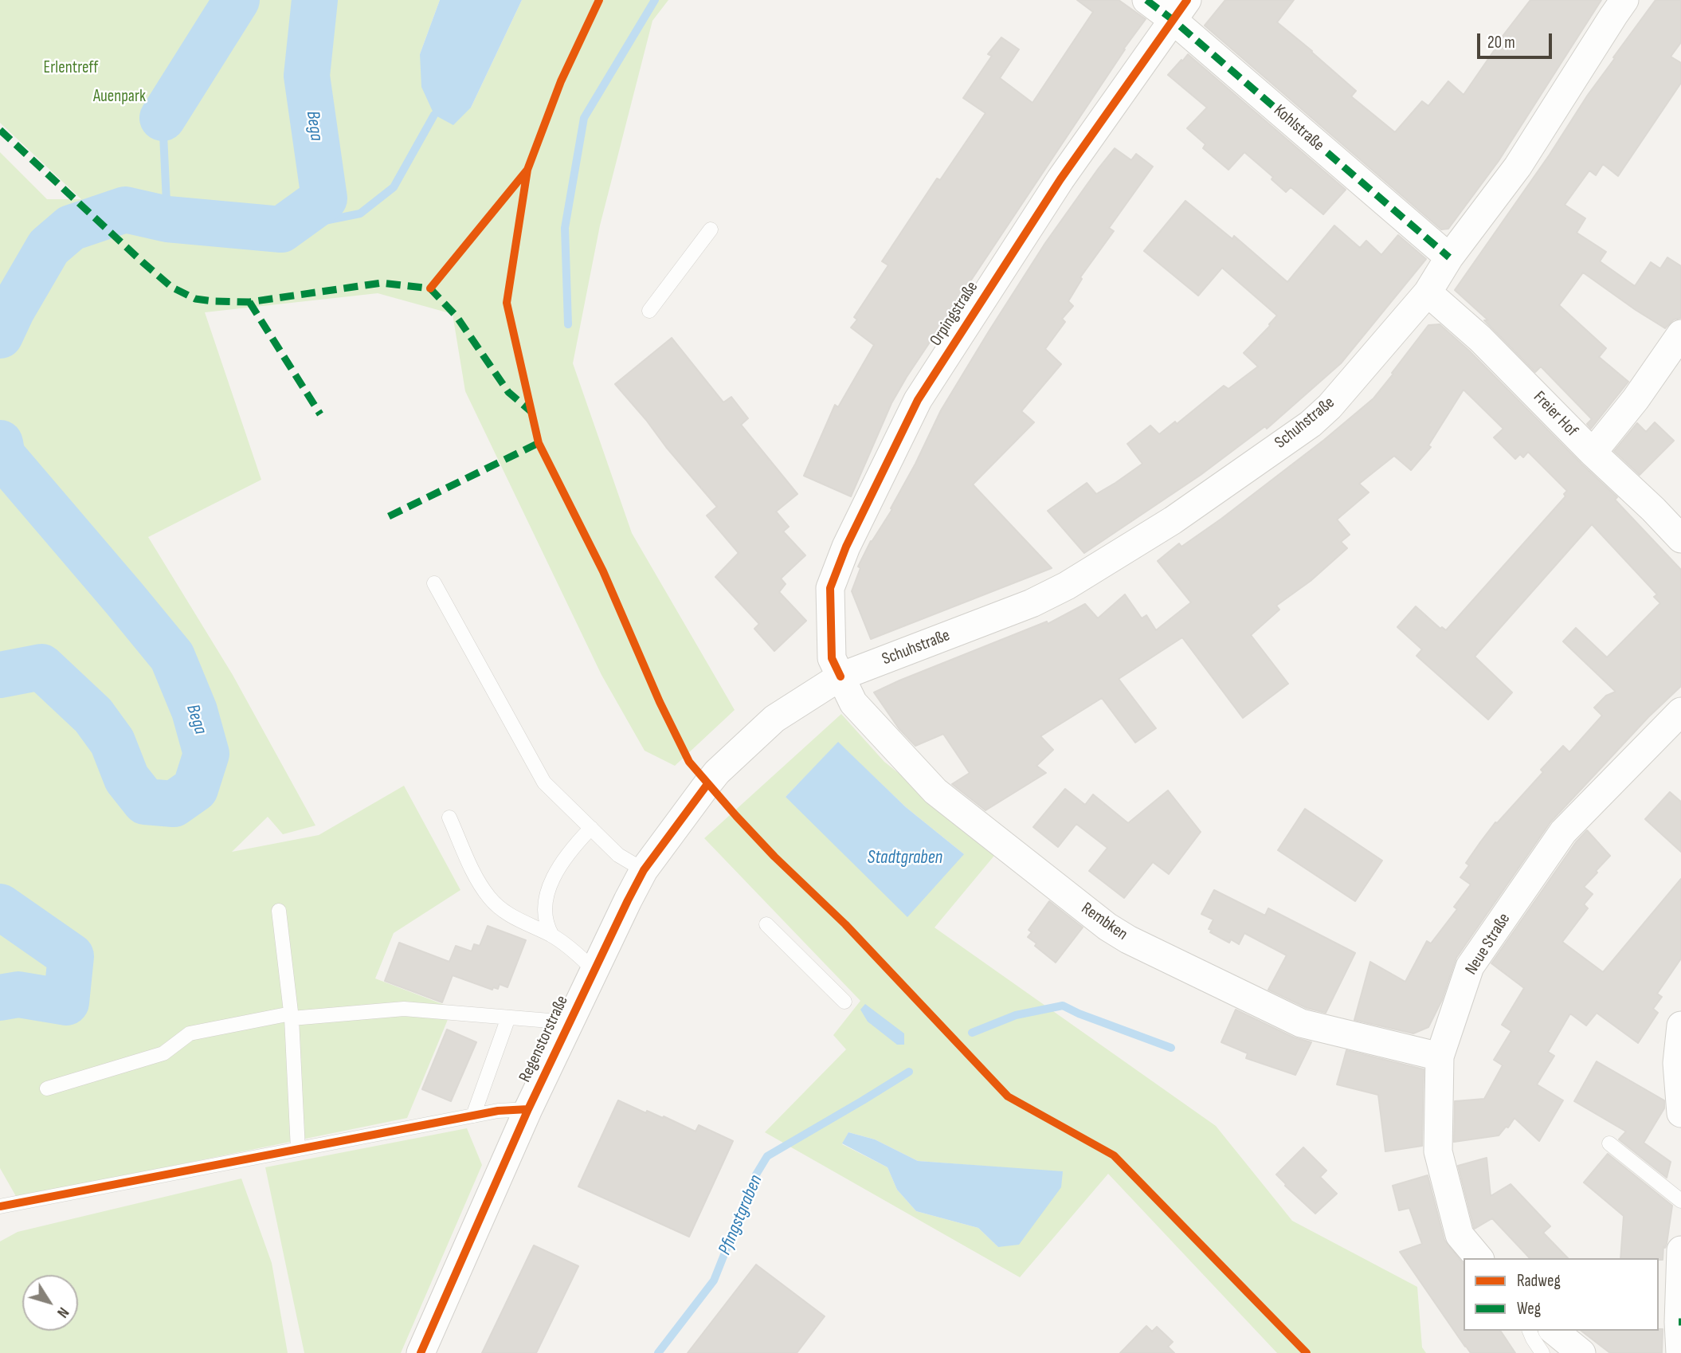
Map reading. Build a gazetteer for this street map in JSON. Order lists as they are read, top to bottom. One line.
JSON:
{"streets":{"street":["Kohlstraße","Orpingstraße","Freier Hof","Schuhstraße","Rembken","Neue Straße","Regenstorstraße"]},"crossings":[["Kohlstraße","Orpingstraße"],["Kohlstraße","Schuhstraße"],["Orpingstraße","Schuhstraße"],["Orpingstraße","Rembken"],["Orpingstraße","Regenstorstraße"],["Freier Hof","Schuhstraße"],["Schuhstraße","Rembken"],["Schuhstraße","Regenstorstraße"],["Rembken","Neue Straße"],["Rembken","Regenstorstraße"]],"water":["Bega","Stadtgraben","Pfingstgraben"],"parks":["Erlentreff","Auenpark"],"legend":["Radweg","Weg"],"scale_bar":"20 m","north":"bottom right"}
